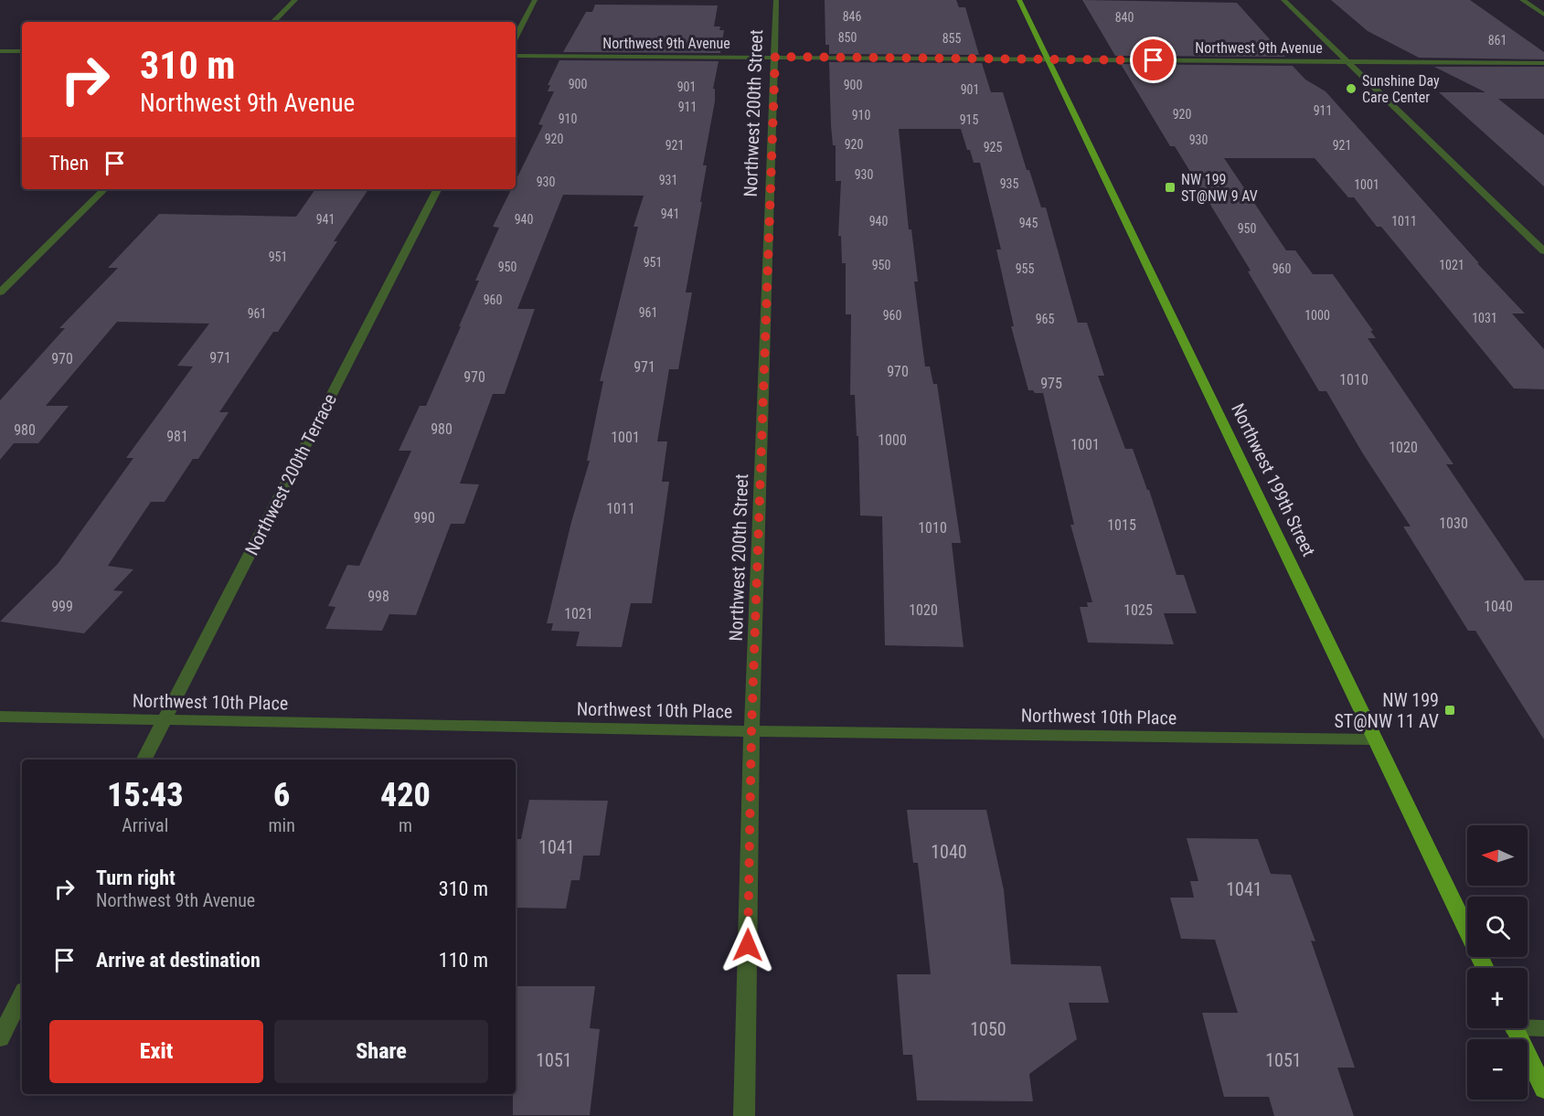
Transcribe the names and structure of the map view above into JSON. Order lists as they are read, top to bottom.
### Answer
{
  "streets": {
    "main road": ["Northwest 199th Street"],
    "street": [
      "Northwest 9th Avenue",
      "Northwest 200th Street",
      "Northwest 200th Terrace",
      "Northwest 10th Place"
    ]
  },
  "crossings": [
    ["Northwest 9th Avenue", "Northwest 200th Street"],
    ["Northwest 9th Avenue", "Northwest 199th Street"],
    ["Northwest 200th Street", "Northwest 10th Place"],
    ["Northwest 200th Terrace", "Northwest 10th Place"],
    ["Northwest 199th Street", "Northwest 10th Place"]
  ],
  "places": {
    "other": ["Sunshine Day Care Center"],
    "transit": ["NW 199 ST@NW 9 AV", "NW 199 ST@NW 11 AV"]
  },
  "house_numbers": [
    "846",
    "840",
    "850",
    "855",
    "861",
    "900",
    "900",
    "901",
    "901",
    "911",
    "911",
    "920",
    "910",
    "910",
    "915",
    "920",
    "930",
    "920",
    "921",
    "921",
    "925",
    "930",
    "931",
    "930",
    "935",
    "1001",
    "941",
    "941",
    "940",
    "940",
    "1011",
    "945",
    "950",
    "951",
    "951",
    "950",
    "1021",
    "950",
    "955",
    "960",
    "960",
    "961",
    "961",
    "960",
    "1000",
    "1031",
    "965",
    "971",
    "970",
    "971",
    "970",
    "970",
    "1010",
    "975",
    "980",
    "980",
    "981",
    "1001",
    "1000",
    "1001",
    "1020",
    "1011",
    "990",
    "1030",
    "1015",
    "1010",
    "998",
    "999",
    "1040",
    "1020",
    "1025",
    "1021",
    "1041",
    "1040",
    "1041",
    "1050",
    "1051",
    "1051"
  ],
  "north": "left",
  "page": {
    "turn": ["310 m", "Northwest 9th Avenue"],
    "then": "Then",
    "eta": [
      "15:43",
      "Arrival",
      "6",
      "min",
      "420",
      "m"
    ],
    "map_buttons": ["+", "−"],
    "list": [
      {
        "name": "Turn right",
        "note": "Northwest 9th Avenue",
        "value": "310 m"
      },
      {
        "name": "Arrive at destination",
        "value": "110 m"
      }
    ],
    "buttons": ["Exit", "Share"]
  }
}
